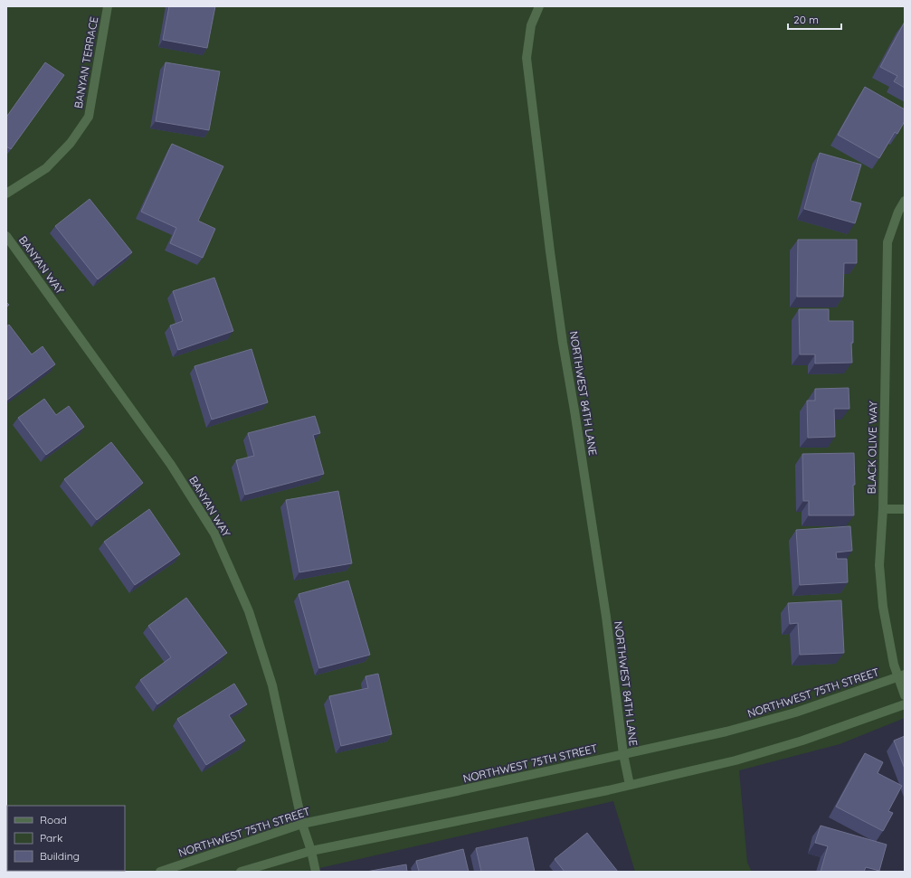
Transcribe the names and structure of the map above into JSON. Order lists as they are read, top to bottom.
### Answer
{
  "streets": {
    "street": [
      "BANYAN TERRACE",
      "BANYAN WAY",
      "NORTHWEST 84TH LANE",
      "BLACK OLIVE WAY",
      "NORTHWEST 75TH STREET"
    ]
  },
  "crossings": [
    ["BANYAN WAY", "NORTHWEST 75TH STREET"],
    ["NORTHWEST 84TH LANE", "NORTHWEST 75TH STREET"],
    ["BLACK OLIVE WAY", "NORTHWEST 75TH STREET"]
  ],
  "legend": ["Road", "Park", "Building"],
  "scale_bar": "20 m"
}
